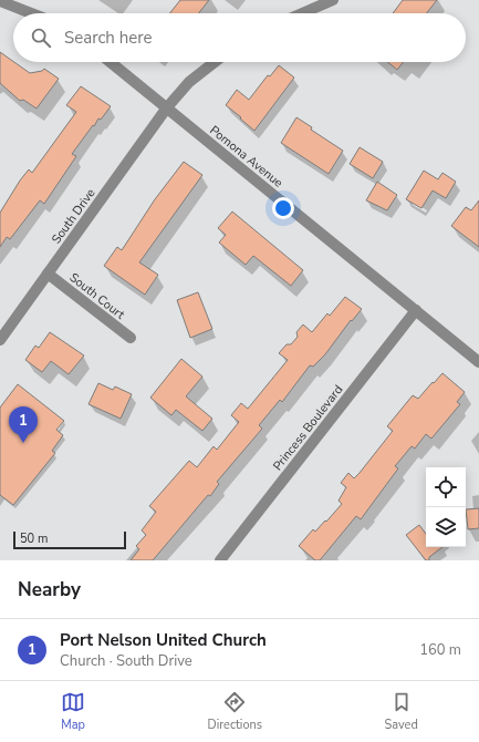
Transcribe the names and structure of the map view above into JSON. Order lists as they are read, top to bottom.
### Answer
{
  "streets": {
    "street": [
      "Pomona Avenue",
      "South Drive",
      "South Court",
      "Princess Boulevard"
    ]
  },
  "crossings": [
    ["Pomona Avenue", "South Drive"],
    ["Pomona Avenue", "Princess Boulevard"],
    ["South Drive", "South Court"]
  ],
  "scale_bar": "50 m",
  "page": {
    "search": "Search here",
    "pins": "1",
    "scale": "50 m",
    "heading": "Nearby",
    "list": [
      {
        "mark": "1",
        "name": "Port Nelson United Church",
        "note": "Church · South Drive",
        "value": "160 m"
      }
    ],
    "nav": ["Map", "Directions", "Saved"]
  }
}
